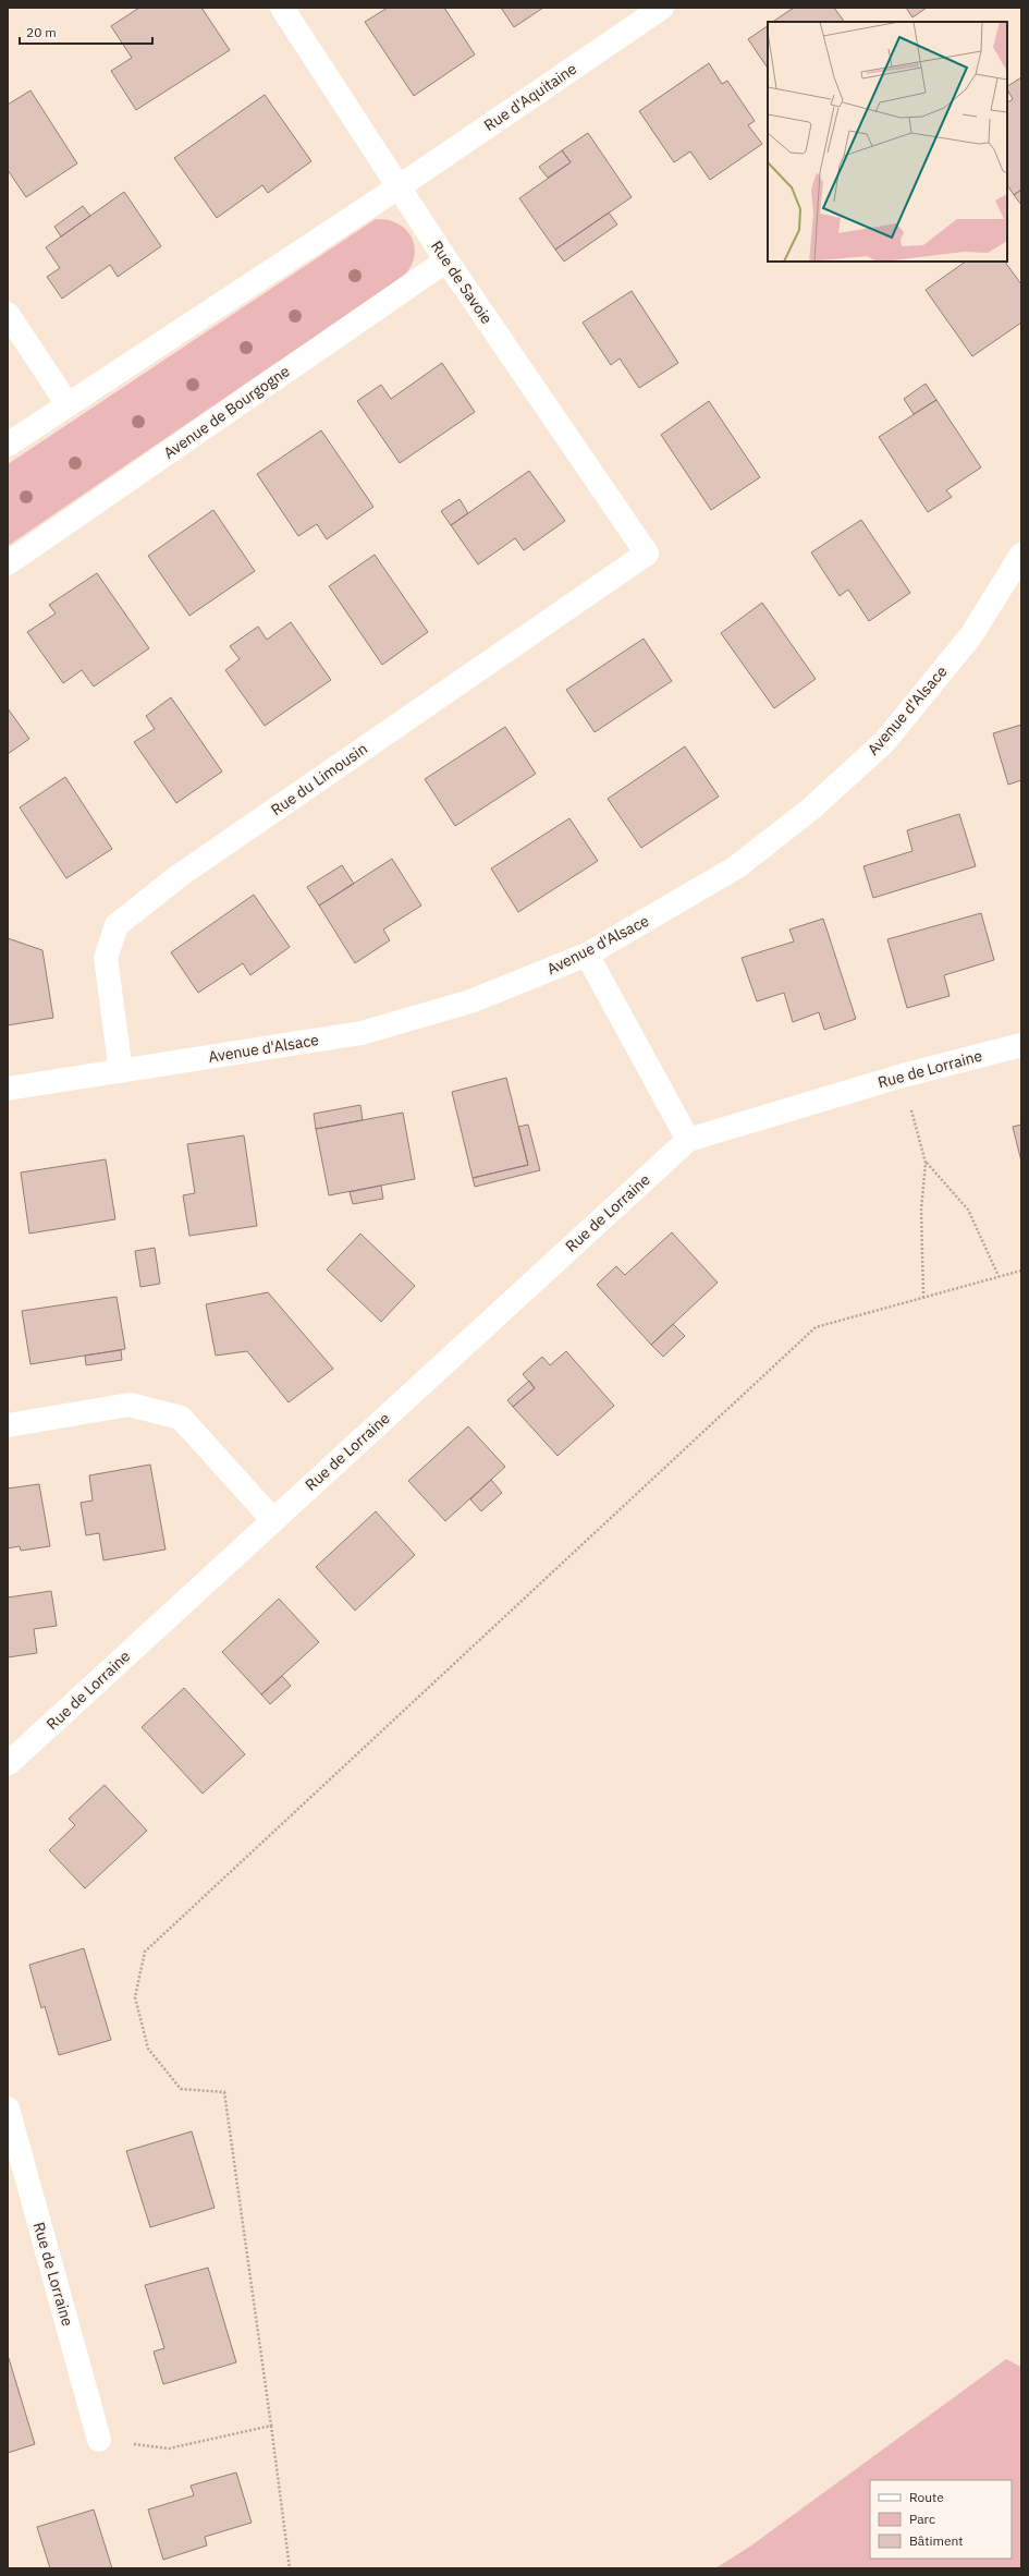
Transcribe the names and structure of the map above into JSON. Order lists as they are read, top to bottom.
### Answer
{
  "streets": {
    "street": [
      "Rue d'Aquitaine",
      "Rue de Savoie",
      "Avenue de Bourgogne",
      "Avenue d'Alsace",
      "Rue du Limousin",
      "Rue de Lorraine"
    ]
  },
  "crossings": [
    ["Rue d'Aquitaine", "Rue de Savoie"],
    ["Rue de Savoie", "Avenue de Bourgogne"],
    ["Rue de Savoie", "Rue du Limousin"],
    ["Avenue d'Alsace", "Rue du Limousin"]
  ],
  "legend": ["Route", "Parc", "Bâtiment"],
  "scale_bar": "20 m"
}
